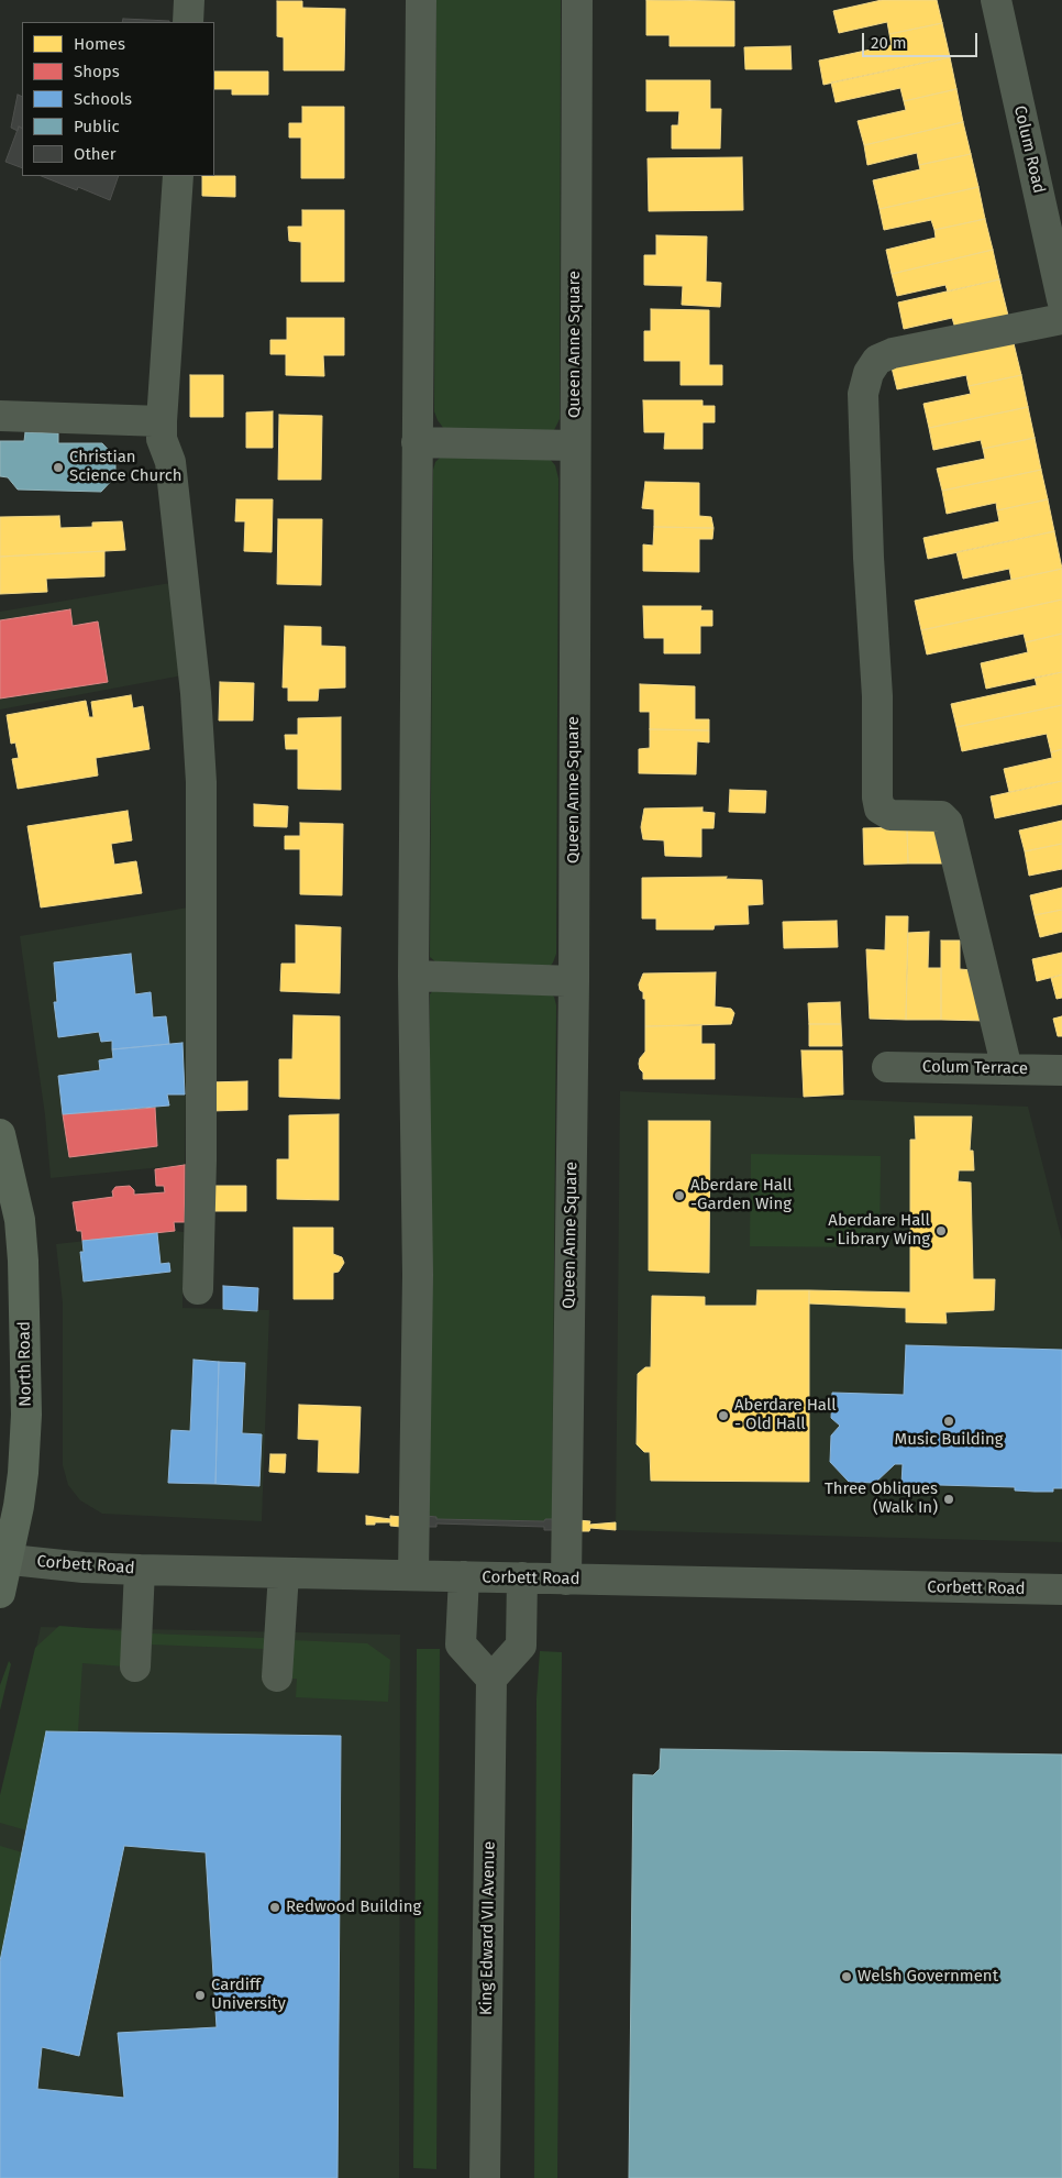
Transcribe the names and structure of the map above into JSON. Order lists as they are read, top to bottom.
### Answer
{
  "streets": {
    "main road": ["North Road"],
    "street": [
      "Colum Road",
      "Queen Anne Square",
      "Colum Terrace",
      "Corbett Road",
      "King Edward VII Avenue"
    ]
  },
  "crossings": [
    ["Queen Anne Square", "Corbett Road"],
    ["North Road", "Corbett Road"]
  ],
  "places": [
    "Christian Science Church",
    "Aberdare Hall -Garden Wing",
    "Aberdare Hall - Library Wing",
    "Aberdare Hall - Old Hall",
    "Music Building",
    "Three Obliques (Walk In)",
    "Redwood Building",
    "Welsh Government",
    "Cardiff University"
  ],
  "legend": [
    "Homes",
    "Shops",
    "Schools",
    "Public",
    "Other"
  ],
  "scale_bar": "20 m"
}
